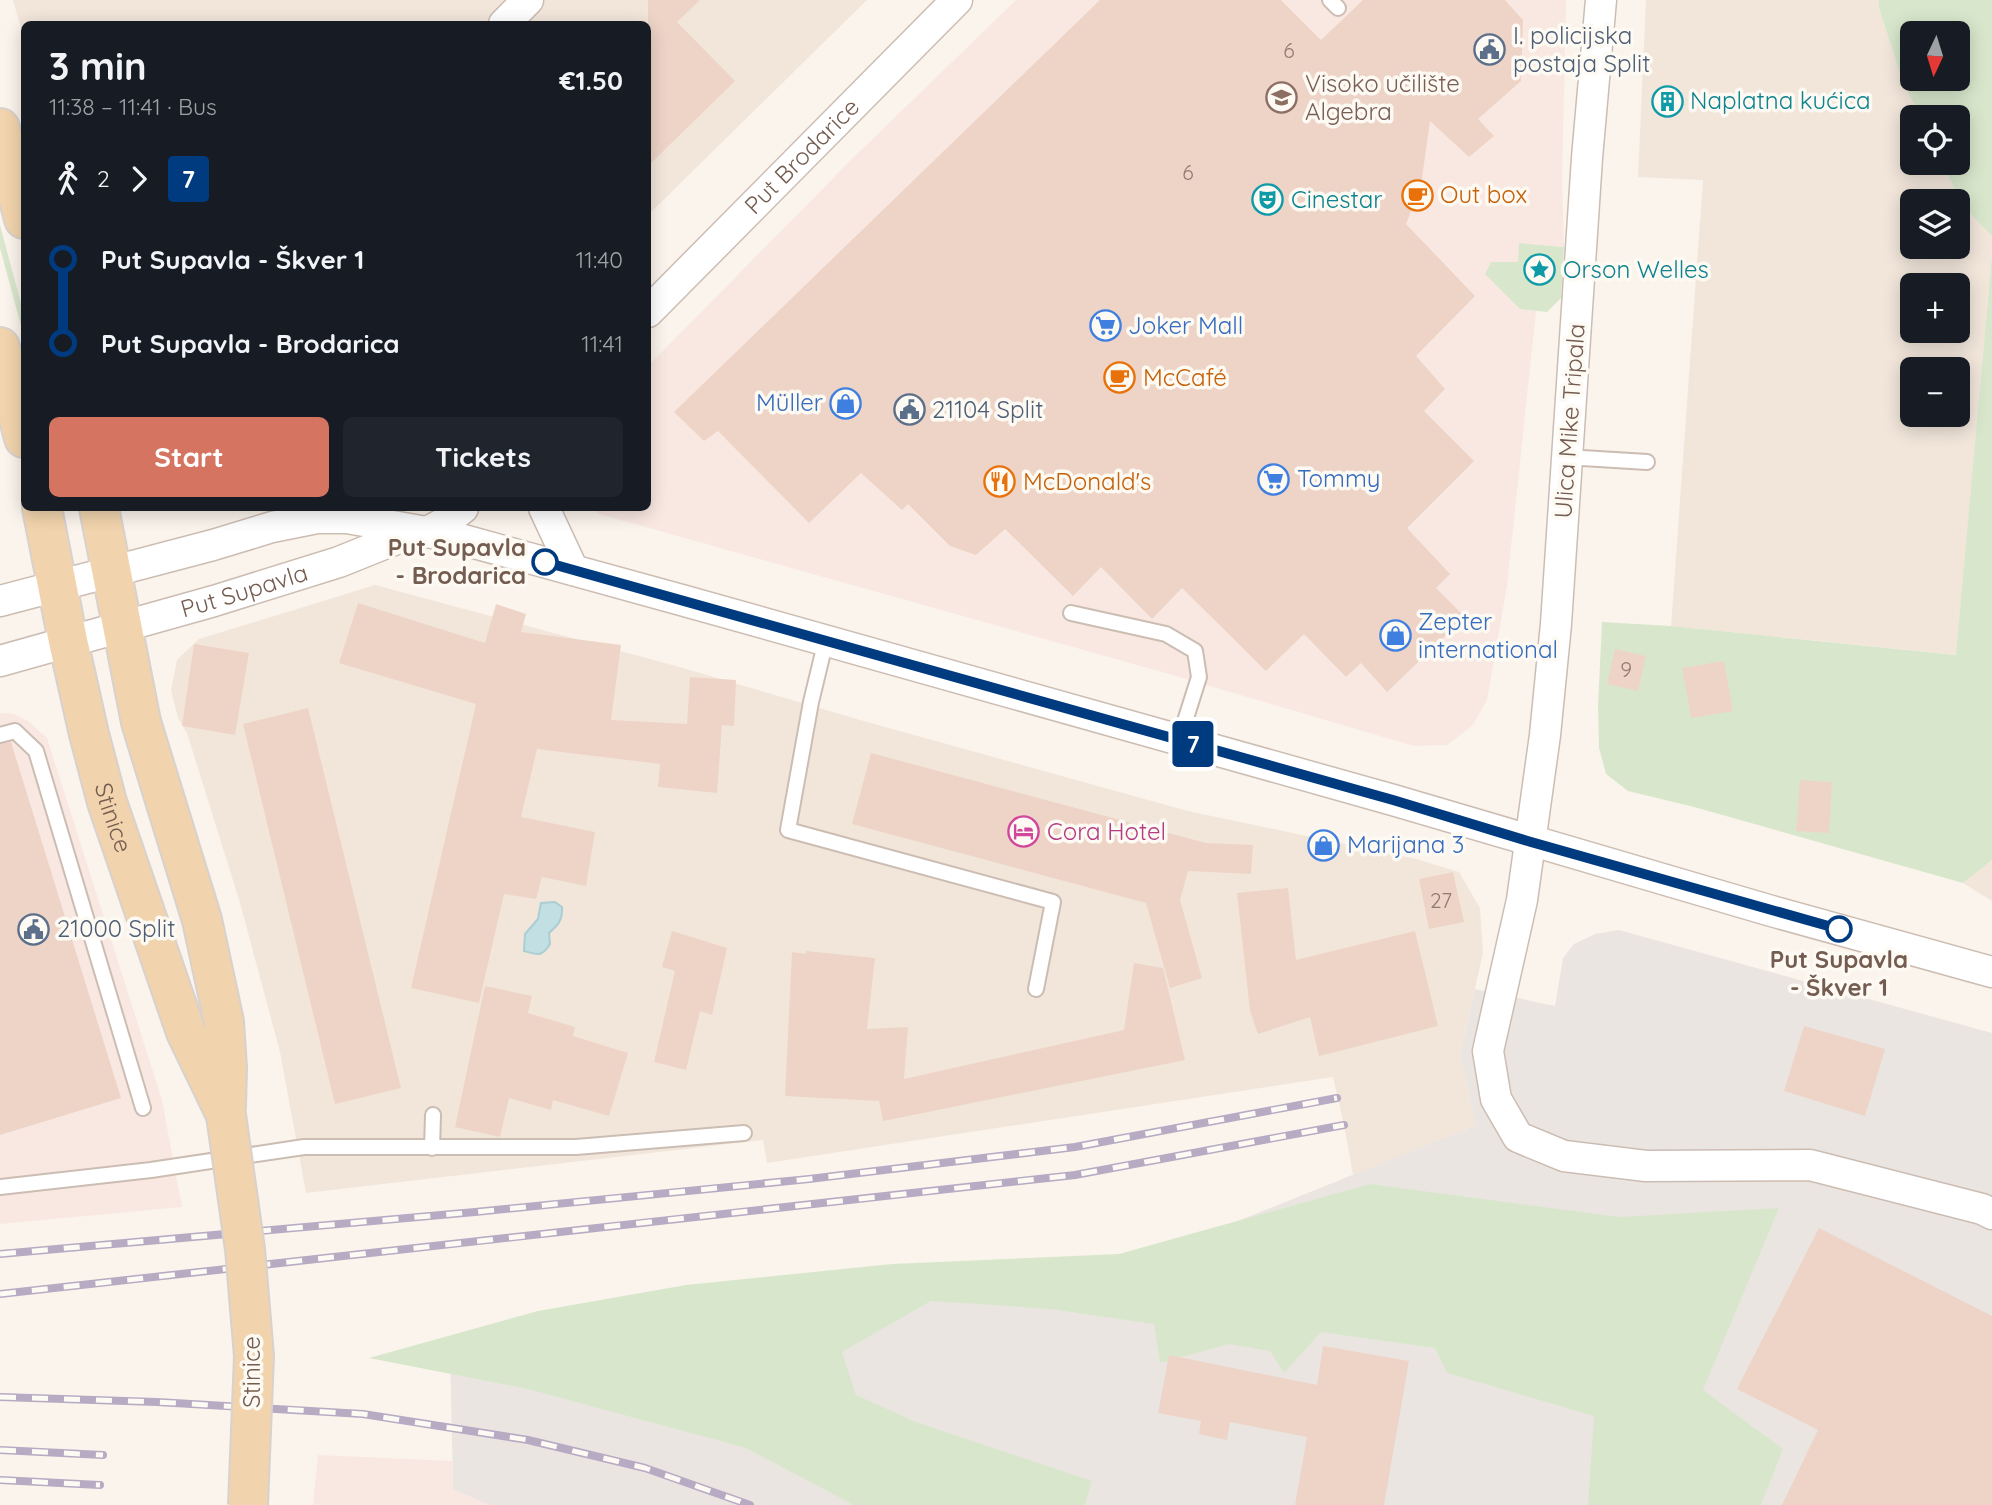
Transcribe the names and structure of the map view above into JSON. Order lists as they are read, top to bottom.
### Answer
{
  "streets": {
    "main road": ["Stinice"],
    "street": ["Put Brodarice", "Ulica Mike Tripala", "Put Supavla"]
  },
  "crossings": [
    ["Ulica Mike Tripala", "Put Supavla"],
    ["Put Supavla", "Stinice"]
  ],
  "places": {
    "public building": ["I. policijska postaja Split", "21104 Split", "21000 Split"],
    "school or university": ["Visoko učilište Algebra"],
    "building": ["Naplatna kućica"],
    "cafe": ["Out box", "McCafé"],
    "theatre": ["Cinestar"],
    "place": ["Orson Welles"],
    "supermarket": ["Joker Mall", "Tommy"],
    "shop": ["Müller", "Zepter international", "Marijana 3"],
    "restaurant": ["McDonald's"],
    "other": ["Put Supavla - Brodarica", "Put Supavla - Škver 1"],
    "hotel": ["Cora Hotel"]
  },
  "lines": ["bus line 7"],
  "house_numbers": [
    "6",
    "6",
    "9",
    "27"
  ],
  "north": "bottom",
  "page": {
    "on_map": "7",
    "map_buttons": ["+", "−"],
    "heading": ["3 min", "11:38 – 11:41 · Bus", "€1.50"],
    "legs": ["2", "7"],
    "list": [
      {
        "name": "Put Supavla - Škver 1",
        "value": "11:40"
      },
      {
        "name": "Put Supavla - Brodarica",
        "value": "11:41"
      }
    ],
    "buttons": ["Start", "Tickets"]
  }
}
